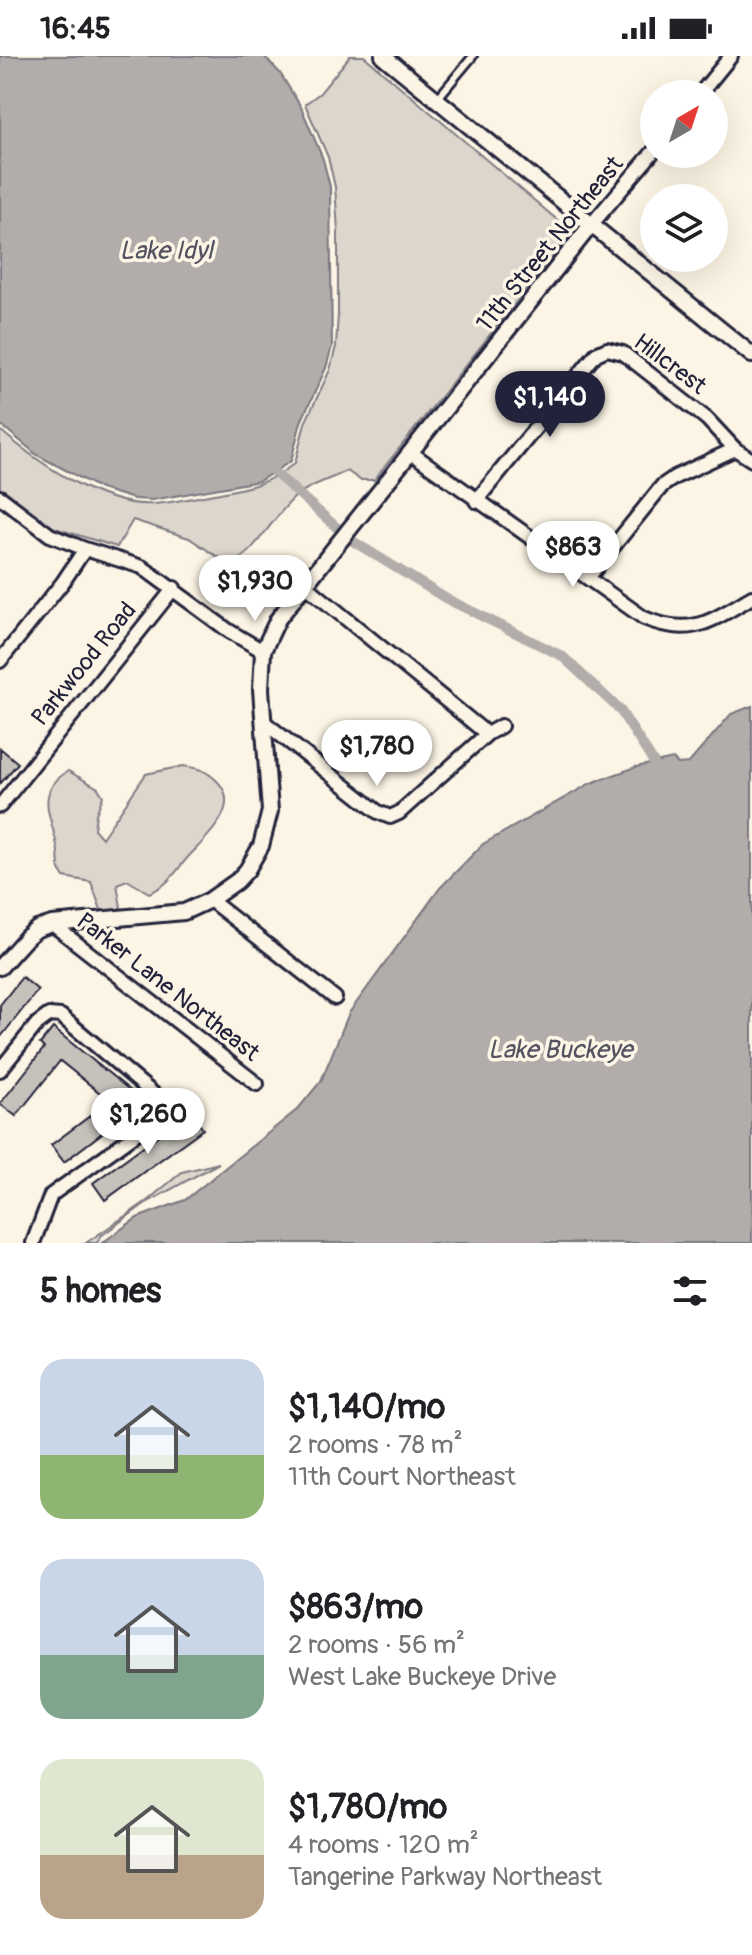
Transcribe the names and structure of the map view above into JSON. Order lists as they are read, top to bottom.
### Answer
{
  "streets": {
    "street": [
      "11th Street Northeast",
      "Hillcrest",
      "Parkwood Road",
      "Parker Lane Northeast"
    ]
  },
  "crossings": [
    ["11th Street Northeast", "Parker Lane Northeast"]
  ],
  "water": ["Lake Idyl", "Lake Buckeye"],
  "north": "top right",
  "page": {
    "status": "16:45",
    "price": [
      "$1,140",
      "$863",
      "$1,930",
      "$1,780",
      "$1,260"
    ],
    "heading": "5 homes",
    "list": [
      {
        "name": "$1,140/mo",
        "note": "2 rooms · 78 m² · 11th Court Northeast"
      },
      {
        "name": "$863/mo",
        "note": "2 rooms · 56 m² · West Lake Buckeye Drive"
      },
      {
        "name": "$1,780/mo",
        "note": "4 rooms · 120 m² · Tangerine Parkway Northeast"
      }
    ]
  }
}
